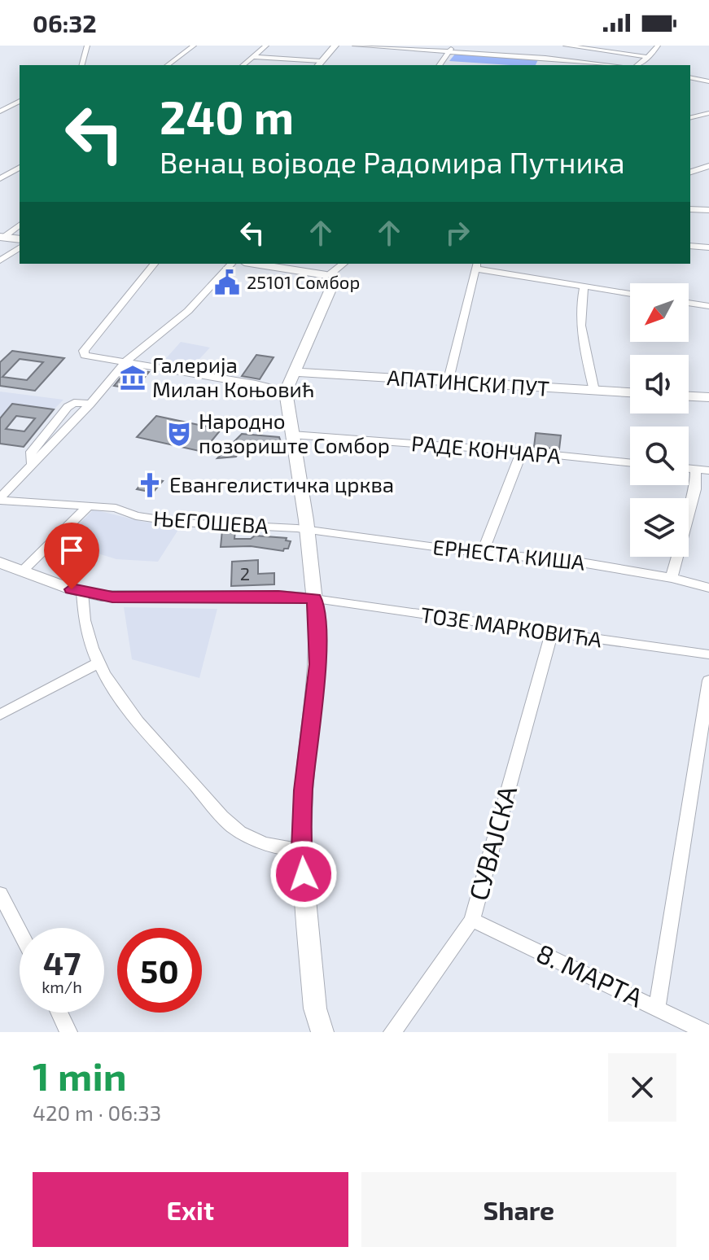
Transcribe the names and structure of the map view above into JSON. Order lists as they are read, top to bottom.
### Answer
{
  "streets": {
    "main road": ["АПАТИНСКИ ПУТ"],
    "street": [
      "РАДЕ КОНЧАРА",
      "ЊЕГОШЕВА",
      "ЕРНЕСТА КИША",
      "ТОЗЕ МАРКОВИЋА",
      "СУВАЈСКА",
      "8. МАРТА"
    ]
  },
  "crossings": [
    ["ЊЕГОШЕВА", "ЕРНЕСТА КИША"],
    ["ТОЗЕ МАРКОВИЋА", "СУВАЈСКА"],
    ["СУВАЈСКА", "8. МАРТА"]
  ],
  "places": {
    "public building": ["25101 Сомбор"],
    "museum": ["Галерија Милан Коњовић"],
    "theatre": ["Народно позориште Сомбор"],
    "church": ["Евангелистичка црква"]
  },
  "house_numbers": ["2"],
  "north": "bottom left",
  "page": {
    "status": "06:32",
    "turn": ["240 m", "Венац војводе Радомира Путника"],
    "speed": "47 km/h",
    "limit": "50",
    "heading": ["1 min", "420 m · 06:33"],
    "buttons": ["Exit", "Share"]
  }
}
